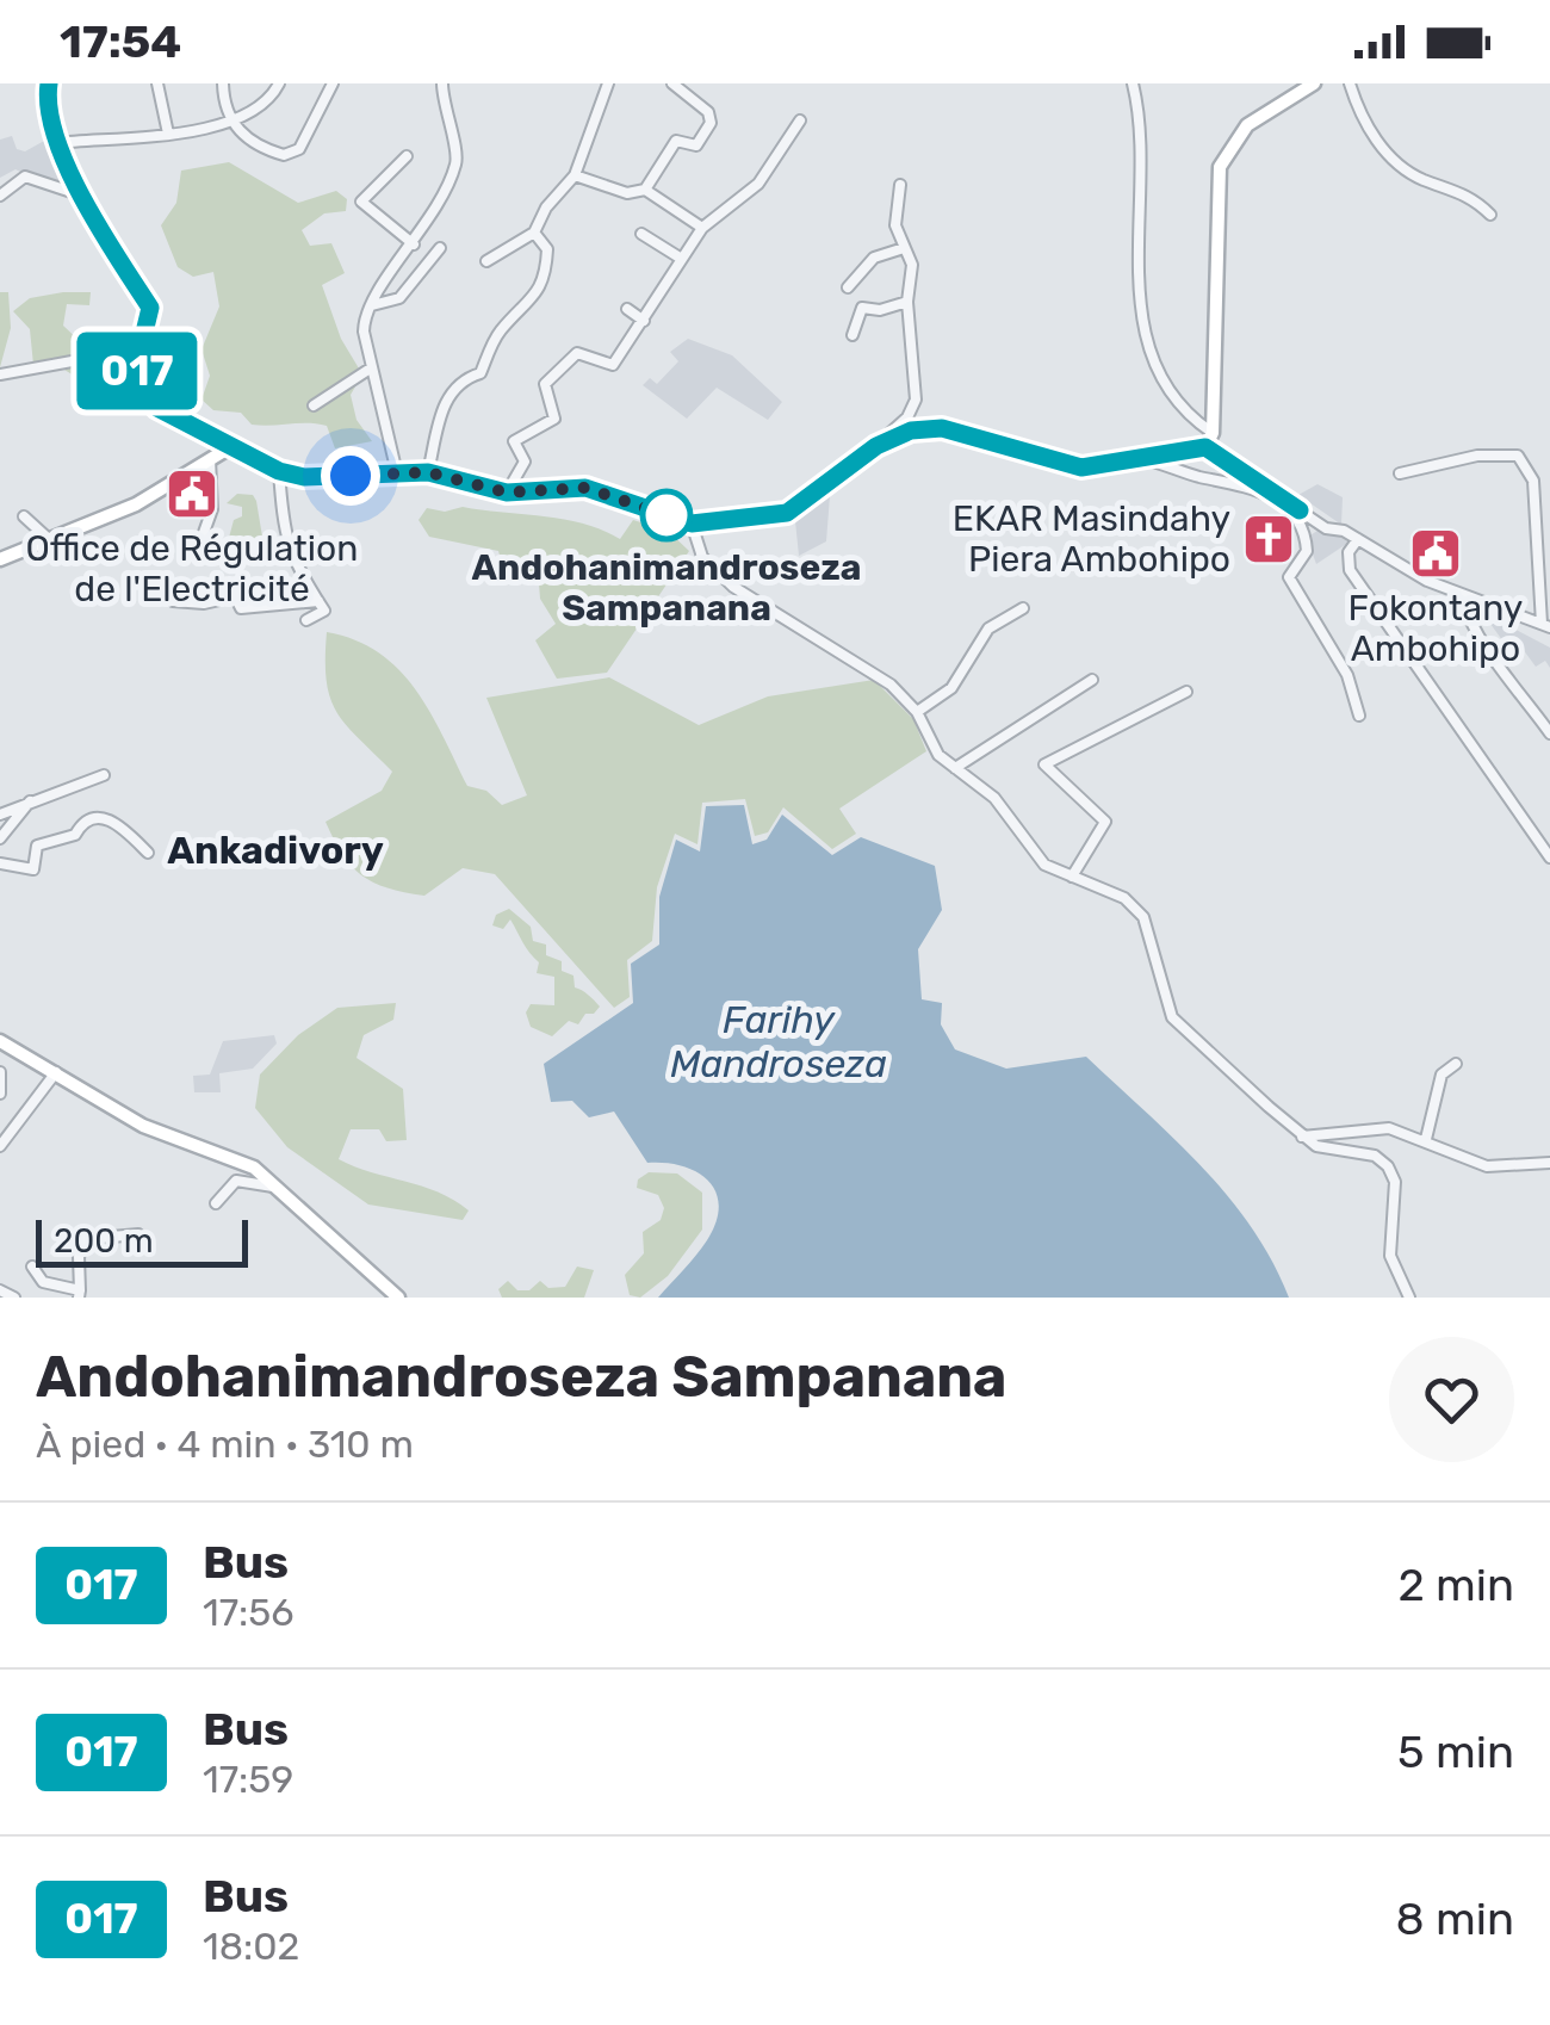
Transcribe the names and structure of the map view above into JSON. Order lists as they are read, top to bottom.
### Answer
{
  "districts": ["Ankadivory"],
  "water": ["Farihy Mandroseza"],
  "places": {
    "public building": ["Office de Régulation de l'Electricité", "Fokontany Ambohipo"],
    "other": ["Andohanimandroseza Sampanana"],
    "church": ["EKAR Masindahy Piera Ambohipo"]
  },
  "lines": ["bus line 017"],
  "scale_bar": "200 m",
  "page": {
    "status": "17:54",
    "on_map": "017",
    "scale": "200 m",
    "heading": ["Andohanimandroseza Sampanana", "À pied · 4 min · 310 m"],
    "list": [
      {
        "mark": "017",
        "name": "Bus",
        "note": "17:56",
        "value": "2 min"
      },
      {
        "mark": "017",
        "name": "Bus",
        "note": "17:59",
        "value": "5 min"
      },
      {
        "mark": "017",
        "name": "Bus",
        "note": "18:02",
        "value": "8 min"
      }
    ]
  }
}
